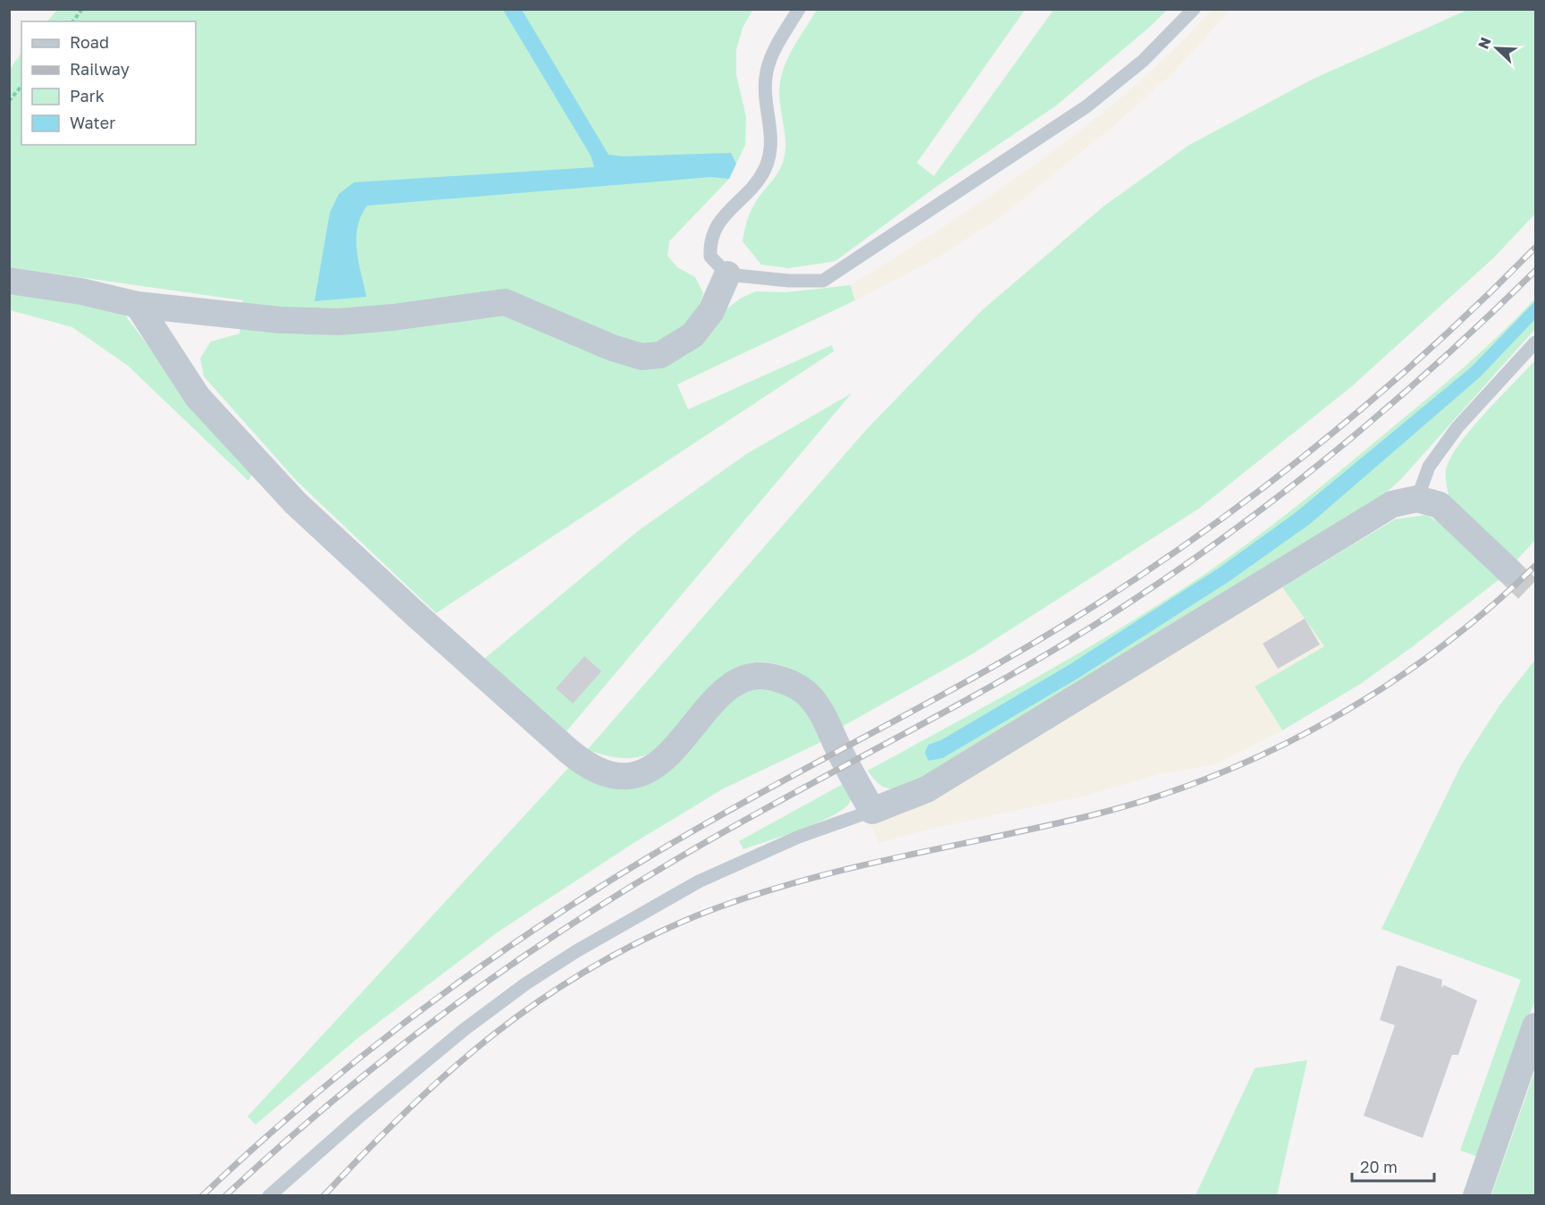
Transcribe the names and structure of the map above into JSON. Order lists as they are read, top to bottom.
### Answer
{
  "legend": [
    "Road",
    "Railway",
    "Park",
    "Water"
  ],
  "scale_bar": "20 m",
  "north": "top left"
}
